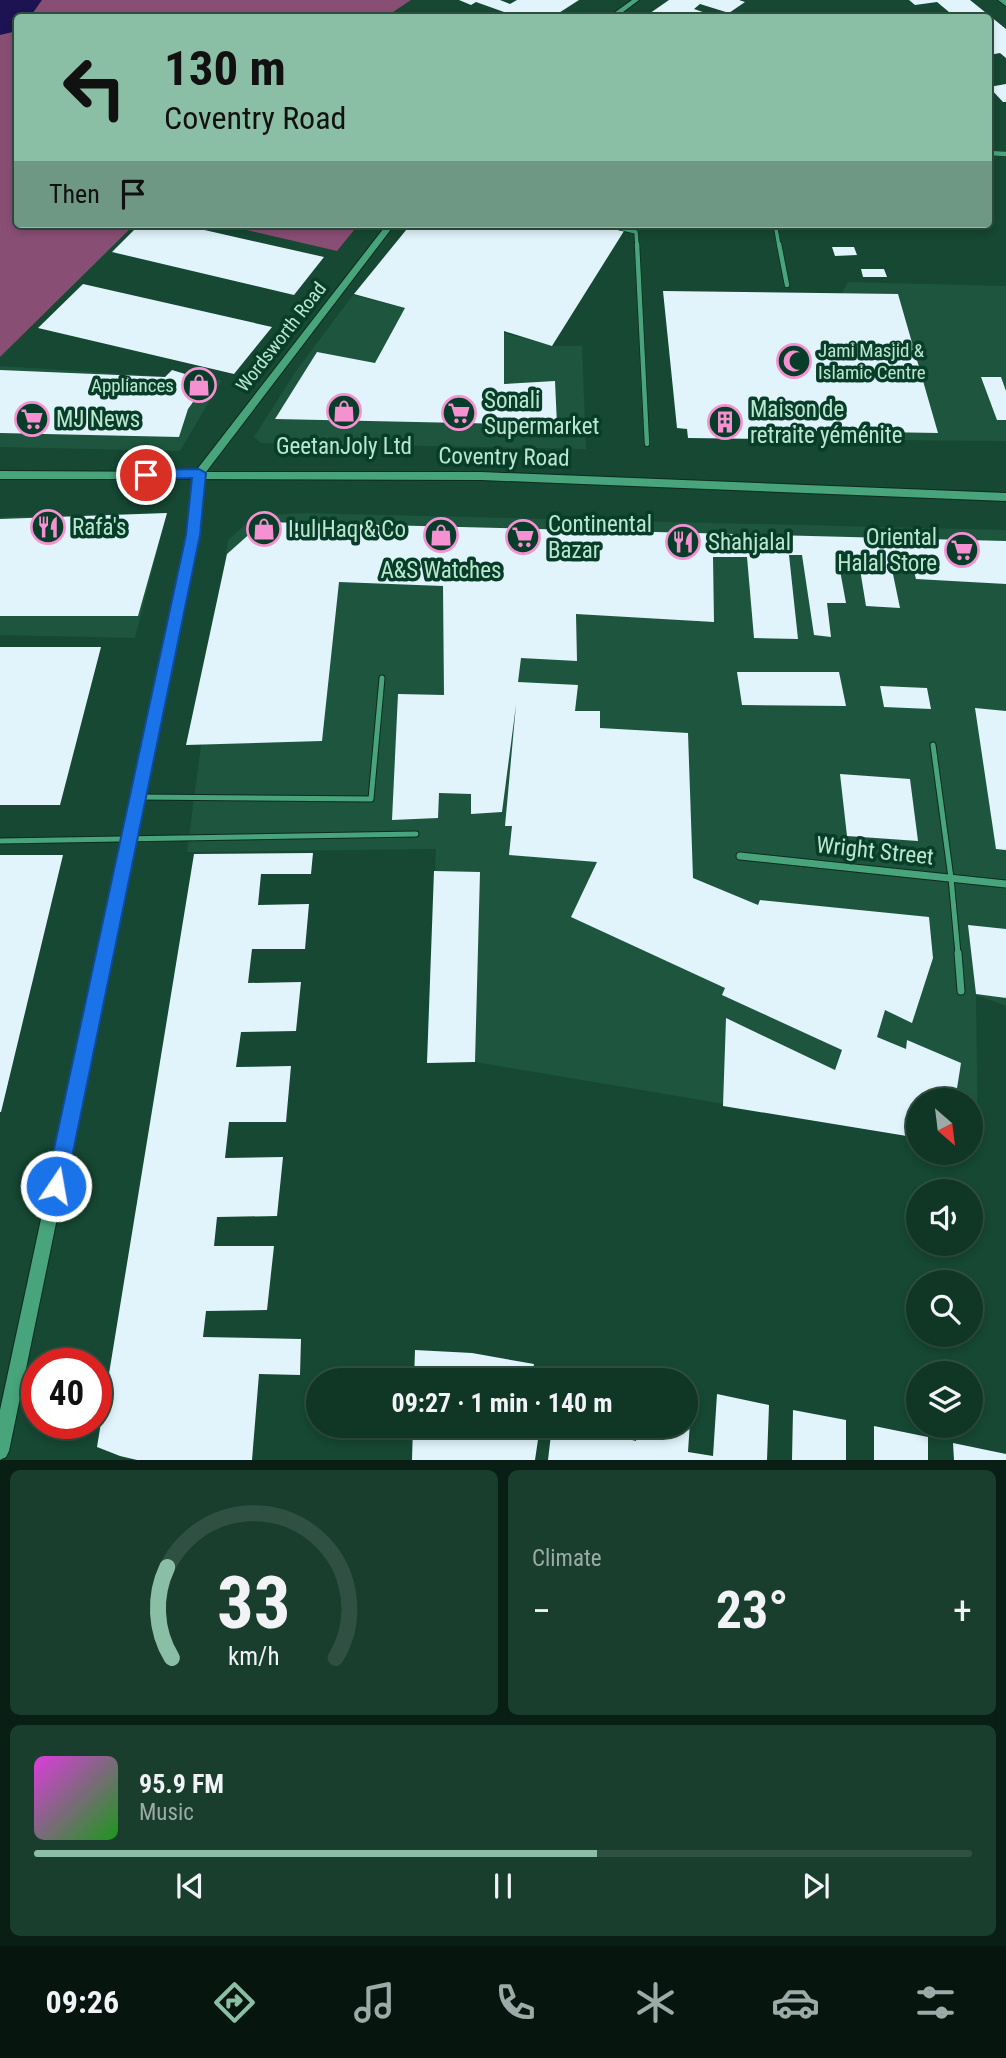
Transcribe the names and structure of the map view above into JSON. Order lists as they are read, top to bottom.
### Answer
{
  "streets": {
    "street": ["Wordsworth Road", "Coventry Road", "Wright Street"]
  },
  "crossings": [
    ["Wordsworth Road", "Coventry Road"]
  ],
  "places": {
    "mosque": ["Jami Masjid & Islamic Centre"],
    "shop": [
      "Appliances",
      "GeetanJoly Ltd",
      "I.ul Haq & Co",
      "A&S Watches"
    ],
    "supermarket": [
      "Sonali Supermarket",
      "MJ News",
      "Continental Bazar",
      "Oriental Halal Store"
    ],
    "building": ["Maison de retraite yéménite"],
    "restaurant": ["Rafa's", "Shahjalal"]
  },
  "north": "bottom right",
  "page": {
    "turn": ["130 m", "Coventry Road"],
    "then": "Then",
    "limit": "40",
    "trip": "09:27 · 1 min · 140 m",
    "tile": "Climate",
    "heat": ["−", "23°", "+"],
    "song": ["95.9 FM", "Music"],
    "tabs": "09:26",
    "gauge": ["33", "km/h"]
  }
}
